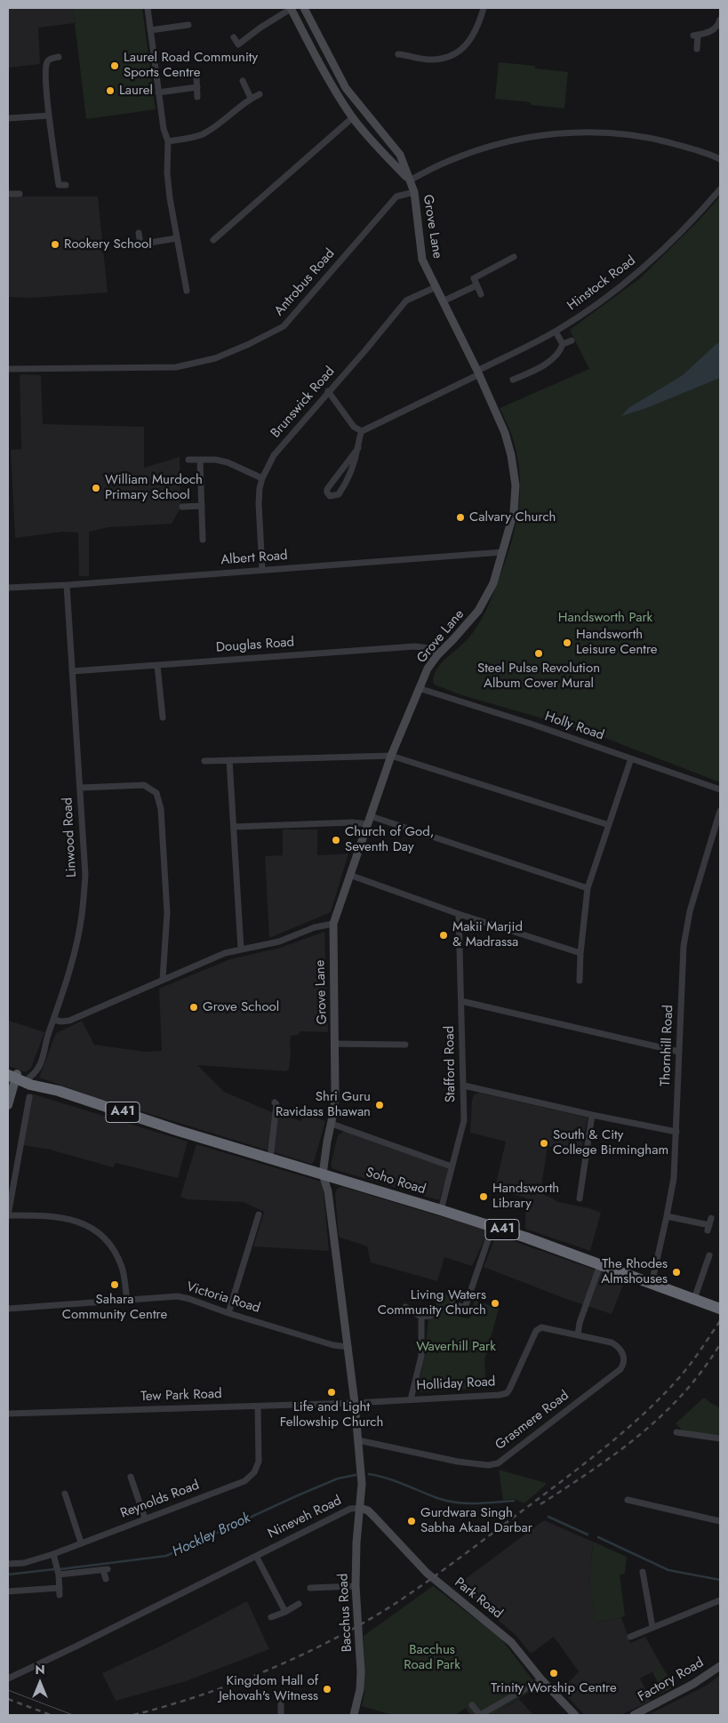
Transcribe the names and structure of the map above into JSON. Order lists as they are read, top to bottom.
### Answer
{
  "streets": {
    "highway": ["A41", "Soho Road"],
    "street": [
      "Grove Lane",
      "Antrobus Road",
      "Hinstock Road",
      "Brunswick Road",
      "Albert Road",
      "Douglas Road",
      "Holly Road",
      "Linwood Road",
      "Thornhill Road",
      "Stafford Road",
      "Victoria Road",
      "Holliday Road",
      "Tew Park Road",
      "Grasmere Road",
      "Reynolds Road",
      "Nineveh Road",
      "Park Road",
      "Bacchus Road",
      "Factory Road"
    ]
  },
  "crossings": [
    ["Grove Lane", "Antrobus Road"],
    ["Grove Lane", "Hinstock Road"],
    ["Grove Lane", "Brunswick Road"],
    ["Grove Lane", "Albert Road"],
    ["Grove Lane", "Douglas Road"],
    ["Grove Lane", "Holly Road"],
    ["Grove Lane", "Soho Road"],
    ["Grove Lane", "Nineveh Road"],
    ["Brunswick Road", "Albert Road"],
    ["Albert Road", "Linwood Road"],
    ["Douglas Road", "Linwood Road"],
    ["Linwood Road", "Soho Road"],
    ["Thornhill Road", "Soho Road"],
    ["Stafford Road", "Soho Road"],
    ["Soho Road", "Nineveh Road"],
    ["Victoria Road", "Nineveh Road"],
    ["Holliday Road", "Tew Park Road"],
    ["Holliday Road", "Grasmere Road"],
    ["Holliday Road", "Nineveh Road"],
    ["Tew Park Road", "Reynolds Road"],
    ["Tew Park Road", "Nineveh Road"],
    ["Grasmere Road", "Nineveh Road"],
    ["Nineveh Road", "Park Road"],
    ["Nineveh Road", "Bacchus Road"],
    ["Park Road", "Bacchus Road"]
  ],
  "water": ["Hockley Brook"],
  "parks": ["Handsworth Park", "Waverhill Park", "Bacchus Road Park"],
  "places": [
    "Laurel Road Community Sports Centre",
    "Laurel",
    "Rookery School",
    "William Murdoch Primary School",
    "Calvary Church",
    "Handsworth Leisure Centre",
    "Steel Pulse Revolution Album Cover Mural",
    "Church of God, Seventh Day",
    "Makii Marjid & Madrassa",
    "Grove School",
    "Shri Guru Ravidass Bhawan",
    "South & City College Birmingham",
    "Handsworth Library",
    "The Rhodes Almshouses",
    "Sahara Community Centre",
    "Living Waters Community Church",
    "Life and Light Fellowship Church",
    "Gurdwara Singh Sabha Akaal Darbar",
    "Trinity Worship Centre",
    "Kingdom Hall of Jehovah's Witness"
  ],
  "north": "top"
}
